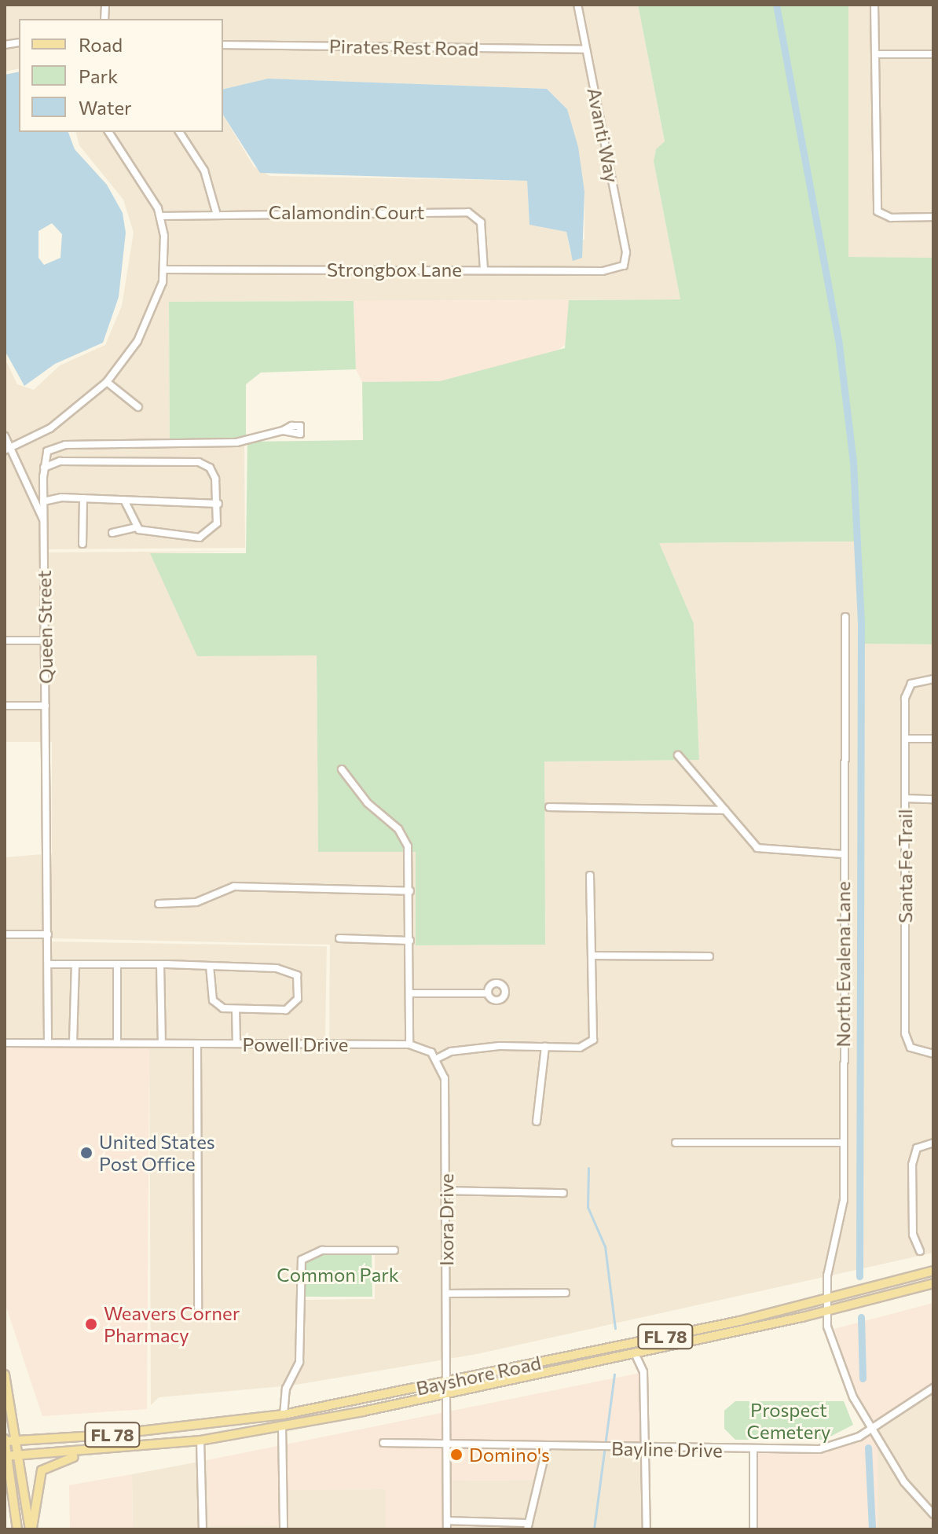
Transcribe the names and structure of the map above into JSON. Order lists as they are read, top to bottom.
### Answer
{
  "streets": {
    "main road": ["FL 78", "Bayshore Road"],
    "street": [
      "Pirates Rest Road",
      "Avanti Way",
      "Calamondin Court",
      "Strongbox Lane",
      "Queen Street",
      "Santa Fe Trail",
      "North Evalena Lane",
      "Powell Drive",
      "Ixora Drive",
      "Bayline Drive"
    ]
  },
  "crossings": [
    ["Pirates Rest Road", "Avanti Way"],
    ["Avanti Way", "Strongbox Lane"],
    ["Calamondin Court", "Strongbox Lane"],
    ["Queen Street", "Powell Drive"],
    ["North Evalena Lane", "Bayshore Road"],
    ["North Evalena Lane", "Bayline Drive"],
    ["Powell Drive", "Ixora Drive"],
    ["Ixora Drive", "Bayshore Road"],
    ["FL 78", "Bayshore Road"]
  ],
  "parks": ["Common Park", "Prospect Cemetery"],
  "places": ["United States Post Office", "Weavers Corner Pharmacy", "Domino's"],
  "legend": ["Road", "Park", "Water"]
}
